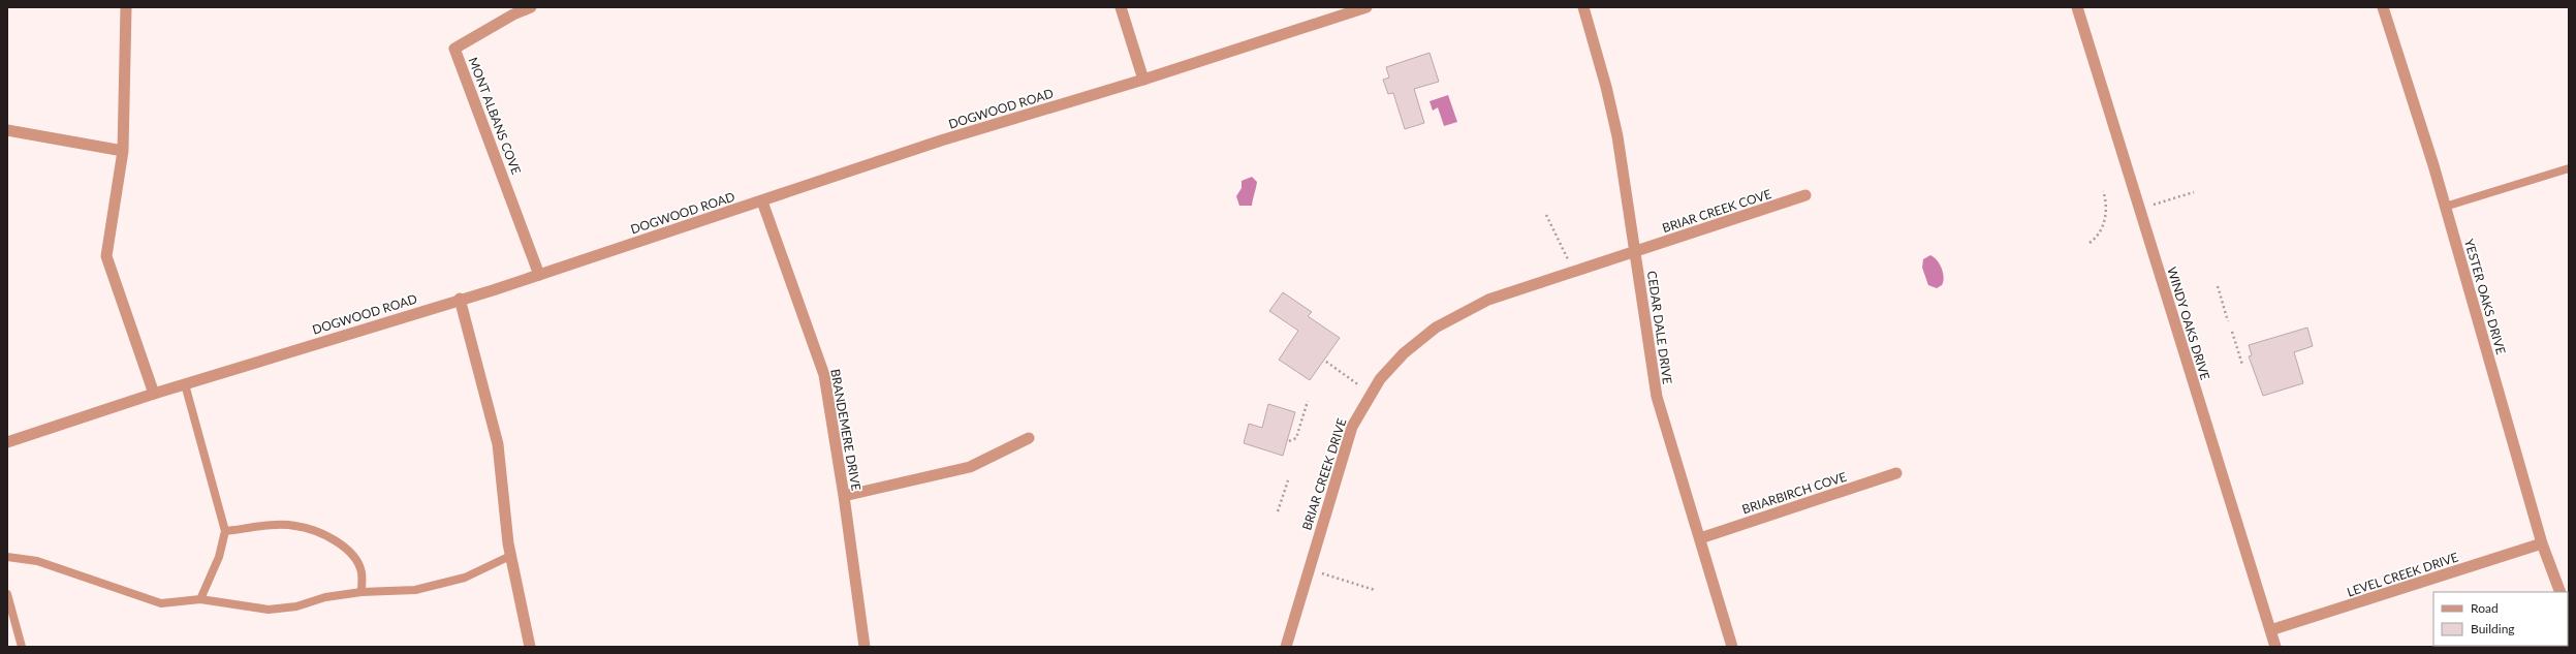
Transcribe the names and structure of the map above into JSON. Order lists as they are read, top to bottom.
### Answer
{
  "streets": {
    "street": [
      "DOGWOOD ROAD",
      "MONT ALBANS COVE",
      "BRIAR CREEK COVE",
      "YESTER OAKS DRIVE",
      "WINDY OAKS DRIVE",
      "CEDAR DALE DRIVE",
      "BRANDEMERE DRIVE",
      "BRIAR CREEK DRIVE",
      "BRIARBIRCH COVE",
      "LEVEL CREEK DRIVE"
    ]
  },
  "crossings": [
    ["DOGWOOD ROAD", "MONT ALBANS COVE"],
    ["DOGWOOD ROAD", "BRANDEMERE DRIVE"],
    ["BRIAR CREEK COVE", "CEDAR DALE DRIVE"],
    ["BRIAR CREEK COVE", "BRIAR CREEK DRIVE"],
    ["YESTER OAKS DRIVE", "LEVEL CREEK DRIVE"],
    ["WINDY OAKS DRIVE", "LEVEL CREEK DRIVE"],
    ["CEDAR DALE DRIVE", "BRIAR CREEK DRIVE"],
    ["CEDAR DALE DRIVE", "BRIARBIRCH COVE"]
  ],
  "legend": ["Road", "Building"]
}
